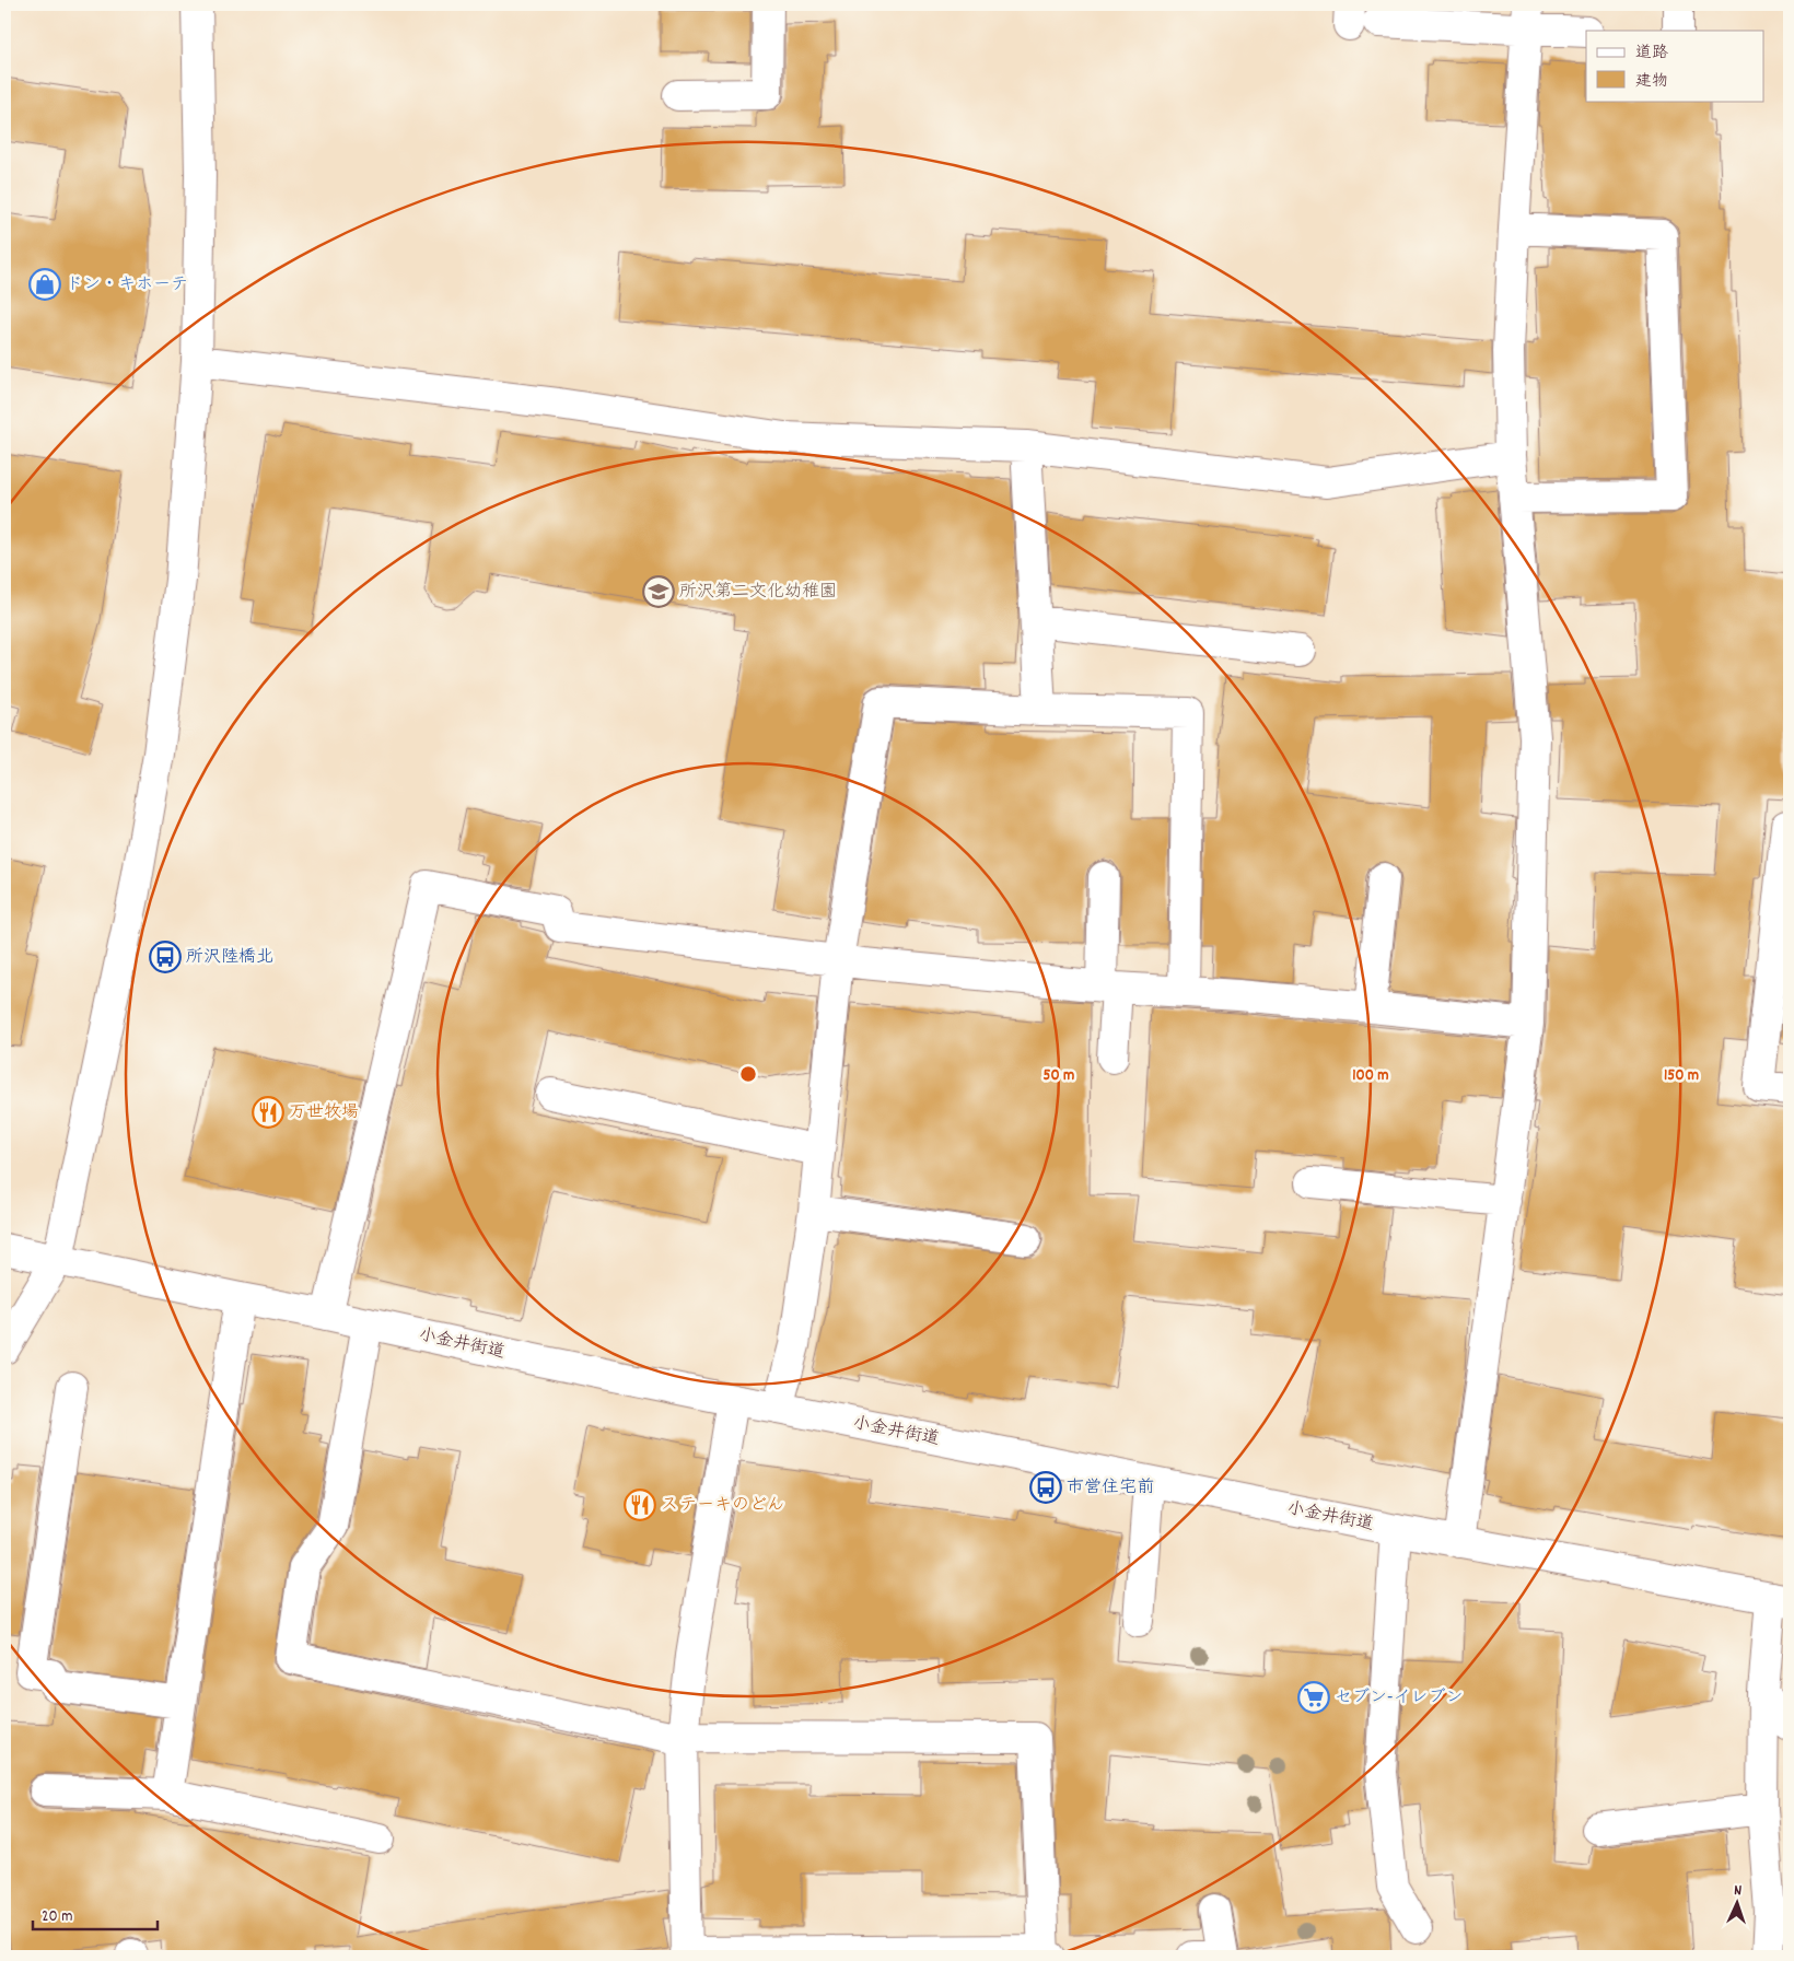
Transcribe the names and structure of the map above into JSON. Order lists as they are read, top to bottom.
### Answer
{
  "streets": {
    "street": ["小金井街道"]
  },
  "places": {
    "shop": ["ドン・キホーテ"],
    "school or university": ["所沢第二文化幼稚園"],
    "bus stop": ["所沢陸橋北", "市営住宅前"],
    "restaurant": ["万世牧場", "ステーキのどん"],
    "supermarket": ["セブン-イレブン"]
  },
  "legend": ["道路", "建物"],
  "scale_bar": "20 m",
  "north": "top",
  "rings": ["50 m", "100 m", "150 m"]
}
